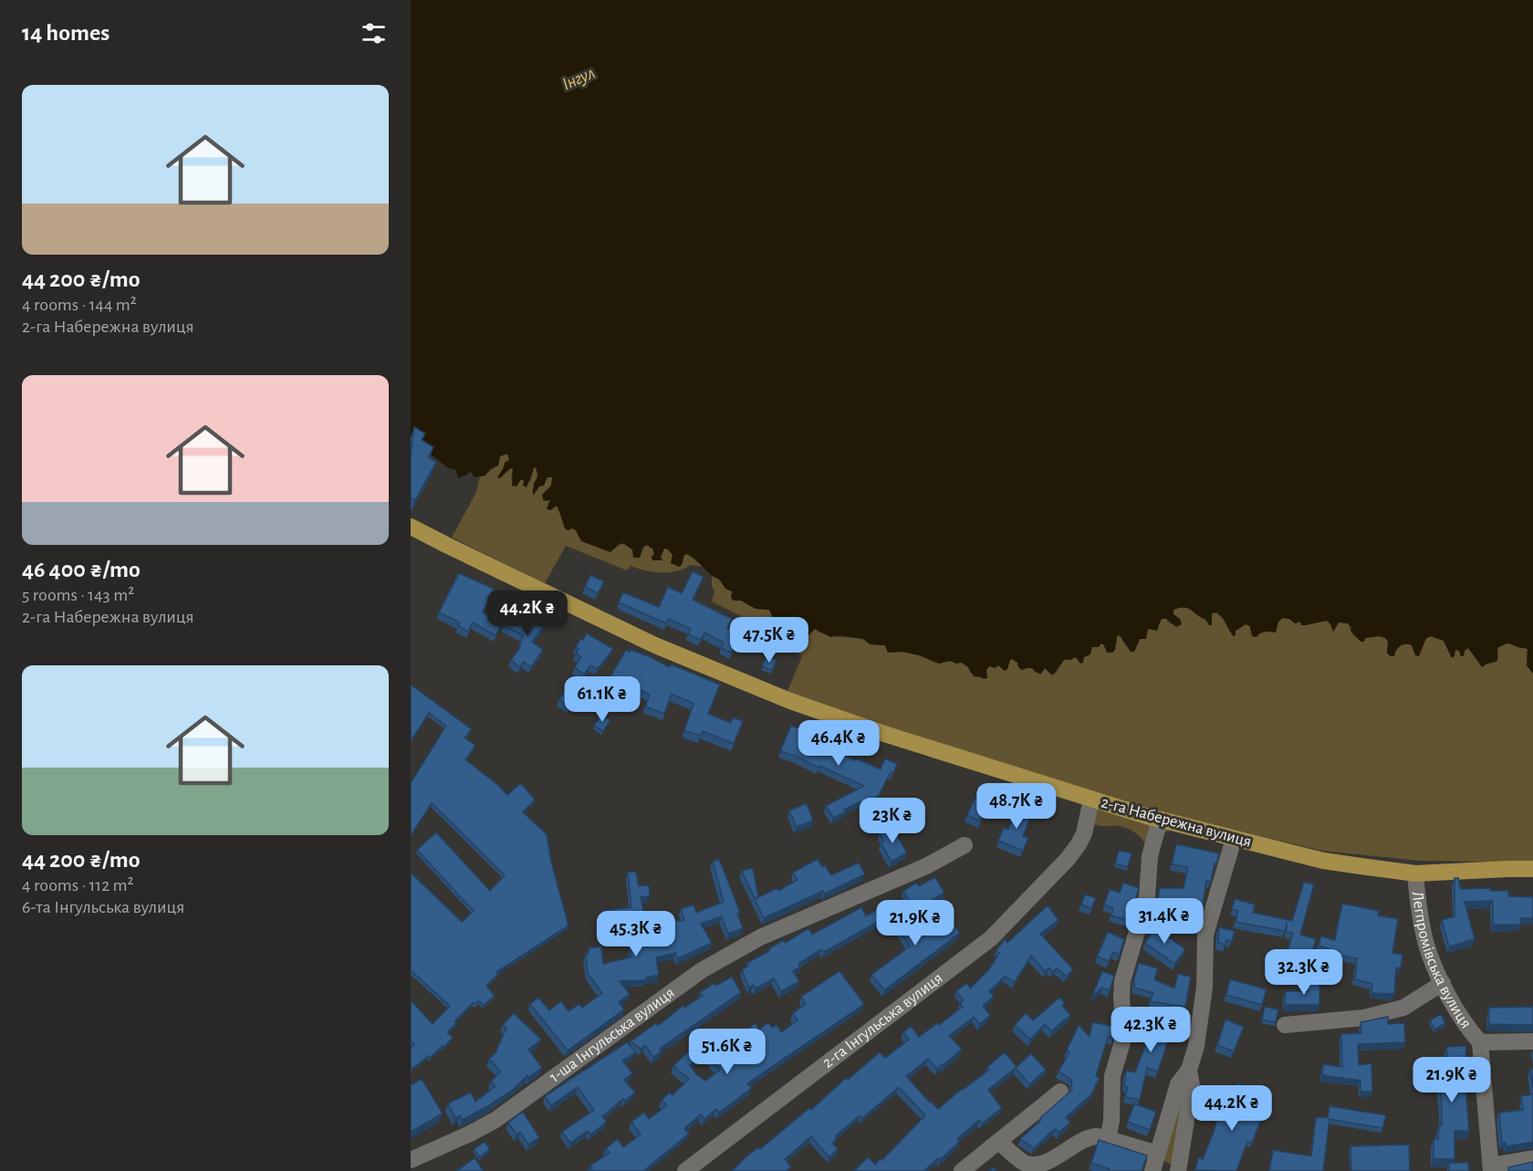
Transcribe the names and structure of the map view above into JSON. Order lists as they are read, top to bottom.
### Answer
{
  "streets": {
    "main road": ["2-га Набережна вулиця"],
    "street": ["Легпромівська вулиця", "2-га Інгульська вулиця", "1-ша Інгульська вулиця"]
  },
  "crossings": [
    ["2-га Набережна вулиця", "Легпромівська вулиця"],
    ["2-га Набережна вулиця", "2-га Інгульська вулиця"]
  ],
  "water": ["Інгул"],
  "page": {
    "heading": "14 homes",
    "list": [
      {
        "name": "44 200 ₴/mo",
        "note": "4 rooms · 144 m² · 2-га Набережна вулиця"
      },
      {
        "name": "46 400 ₴/mo",
        "note": "5 rooms · 143 m² · 2-га Набережна вулиця"
      },
      {
        "name": "44 200 ₴/mo",
        "note": "4 rooms · 112 m² · 6-та Інгульська вулиця"
      }
    ],
    "price": [
      "44.2K ₴",
      "47.5K ₴",
      "61.1K ₴",
      "46.4K ₴",
      "48.7K ₴",
      "23K ₴",
      "31.4K ₴",
      "21.9K ₴",
      "45.3K ₴",
      "32.3K ₴",
      "42.3K ₴",
      "51.6K ₴",
      "21.9K ₴",
      "44.2K ₴"
    ]
  }
}
